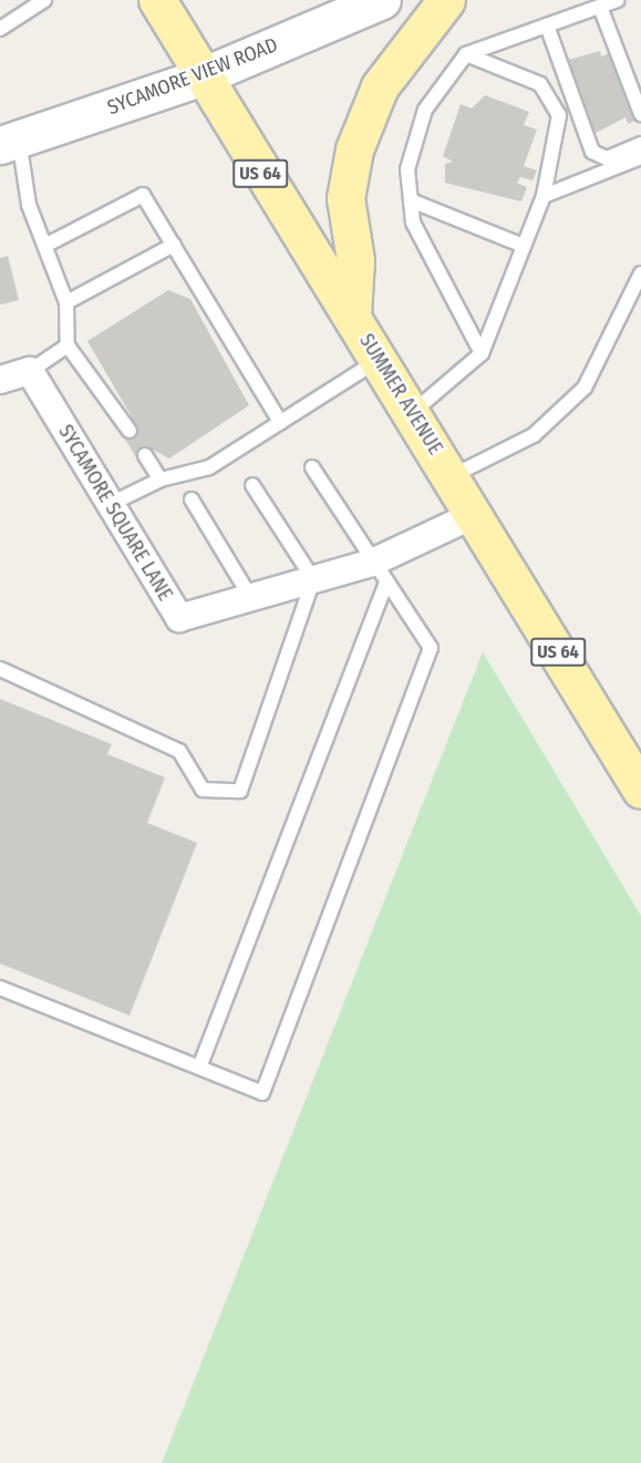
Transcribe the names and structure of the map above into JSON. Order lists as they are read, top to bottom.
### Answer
{
  "streets": {
    "main road": ["SYCAMORE VIEW ROAD", "US 64", "SUMMER AVENUE"],
    "street": ["SYCAMORE SQUARE LANE"]
  },
  "crossings": [
    ["SYCAMORE VIEW ROAD", "SUMMER AVENUE"],
    ["SUMMER AVENUE", "SYCAMORE SQUARE LANE"]
  ]
}
